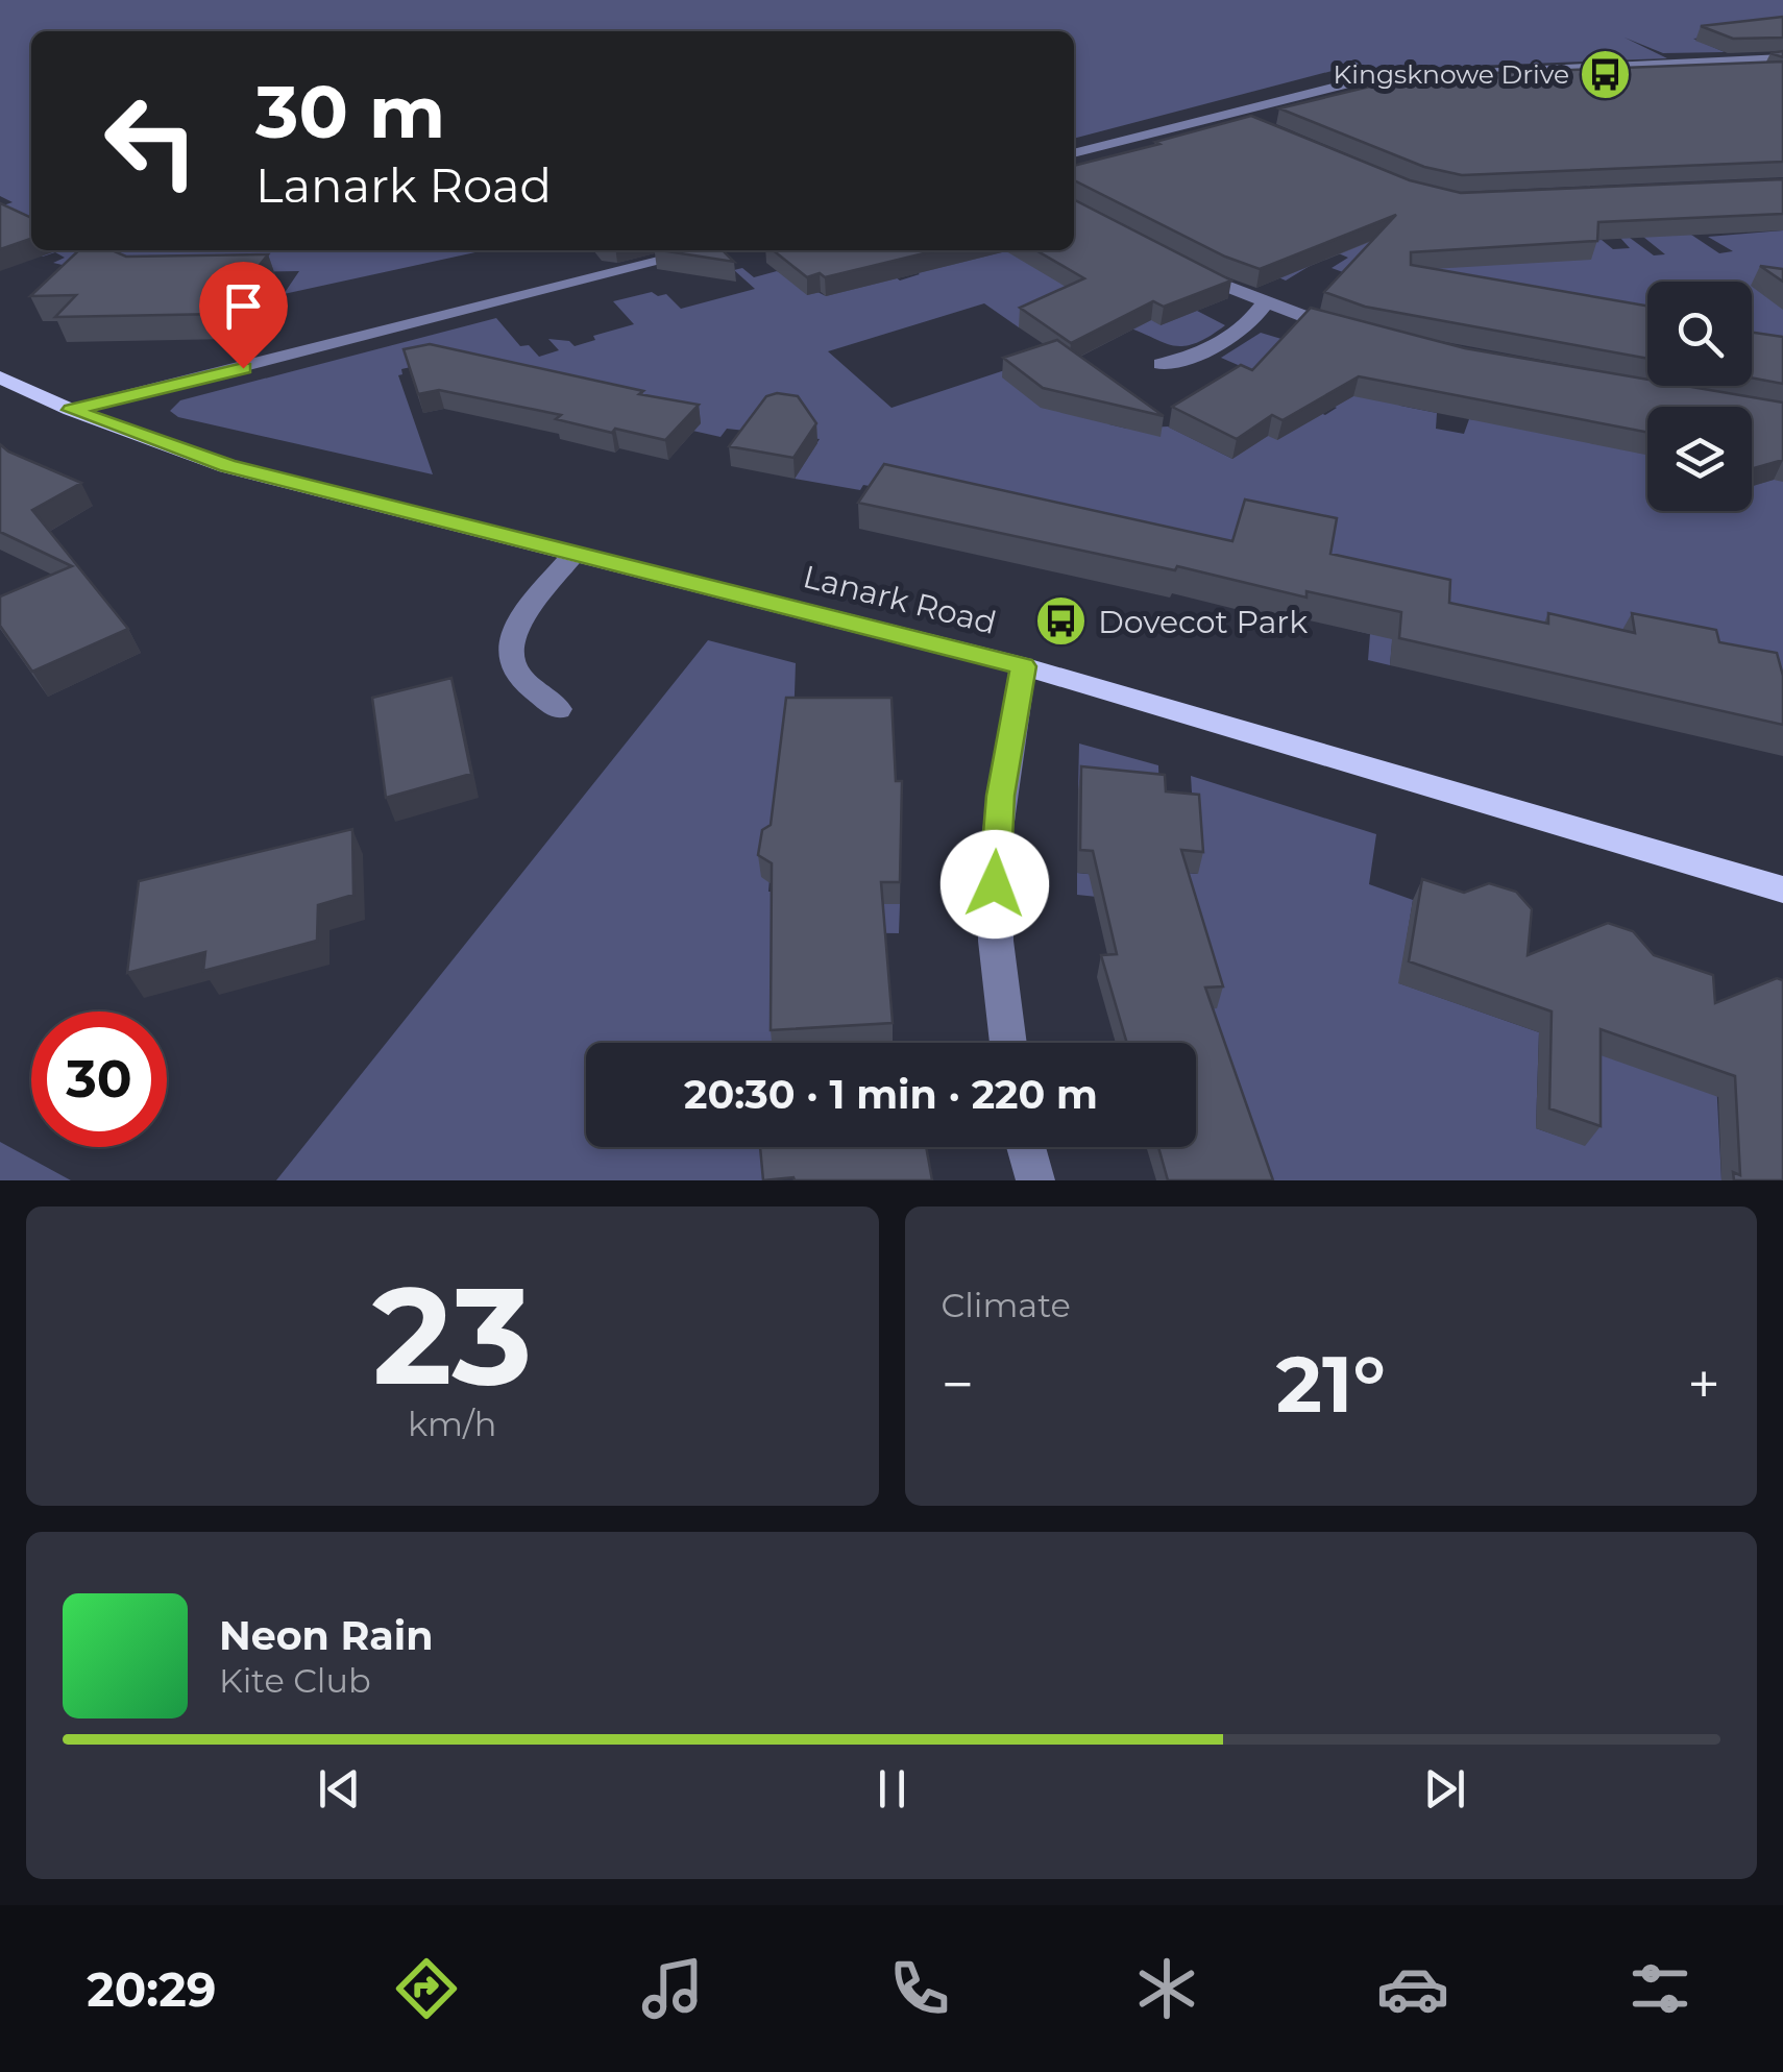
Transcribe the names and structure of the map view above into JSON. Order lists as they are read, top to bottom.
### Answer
{
  "streets": {
    "main road": ["Lanark Road"]
  },
  "places": {
    "bus stop": ["Kingsknowe Drive", "Dovecot Park"]
  },
  "page": {
    "turn": ["30 m", "Lanark Road"],
    "limit": "30",
    "trip": "20:30 · 1 min · 220 m",
    "tile": [
      ["23", "km/h"],
      "Climate"
    ],
    "heat": ["−", "21°", "+"],
    "song": ["Neon Rain", "Kite Club"],
    "tabs": "20:29"
  }
}
